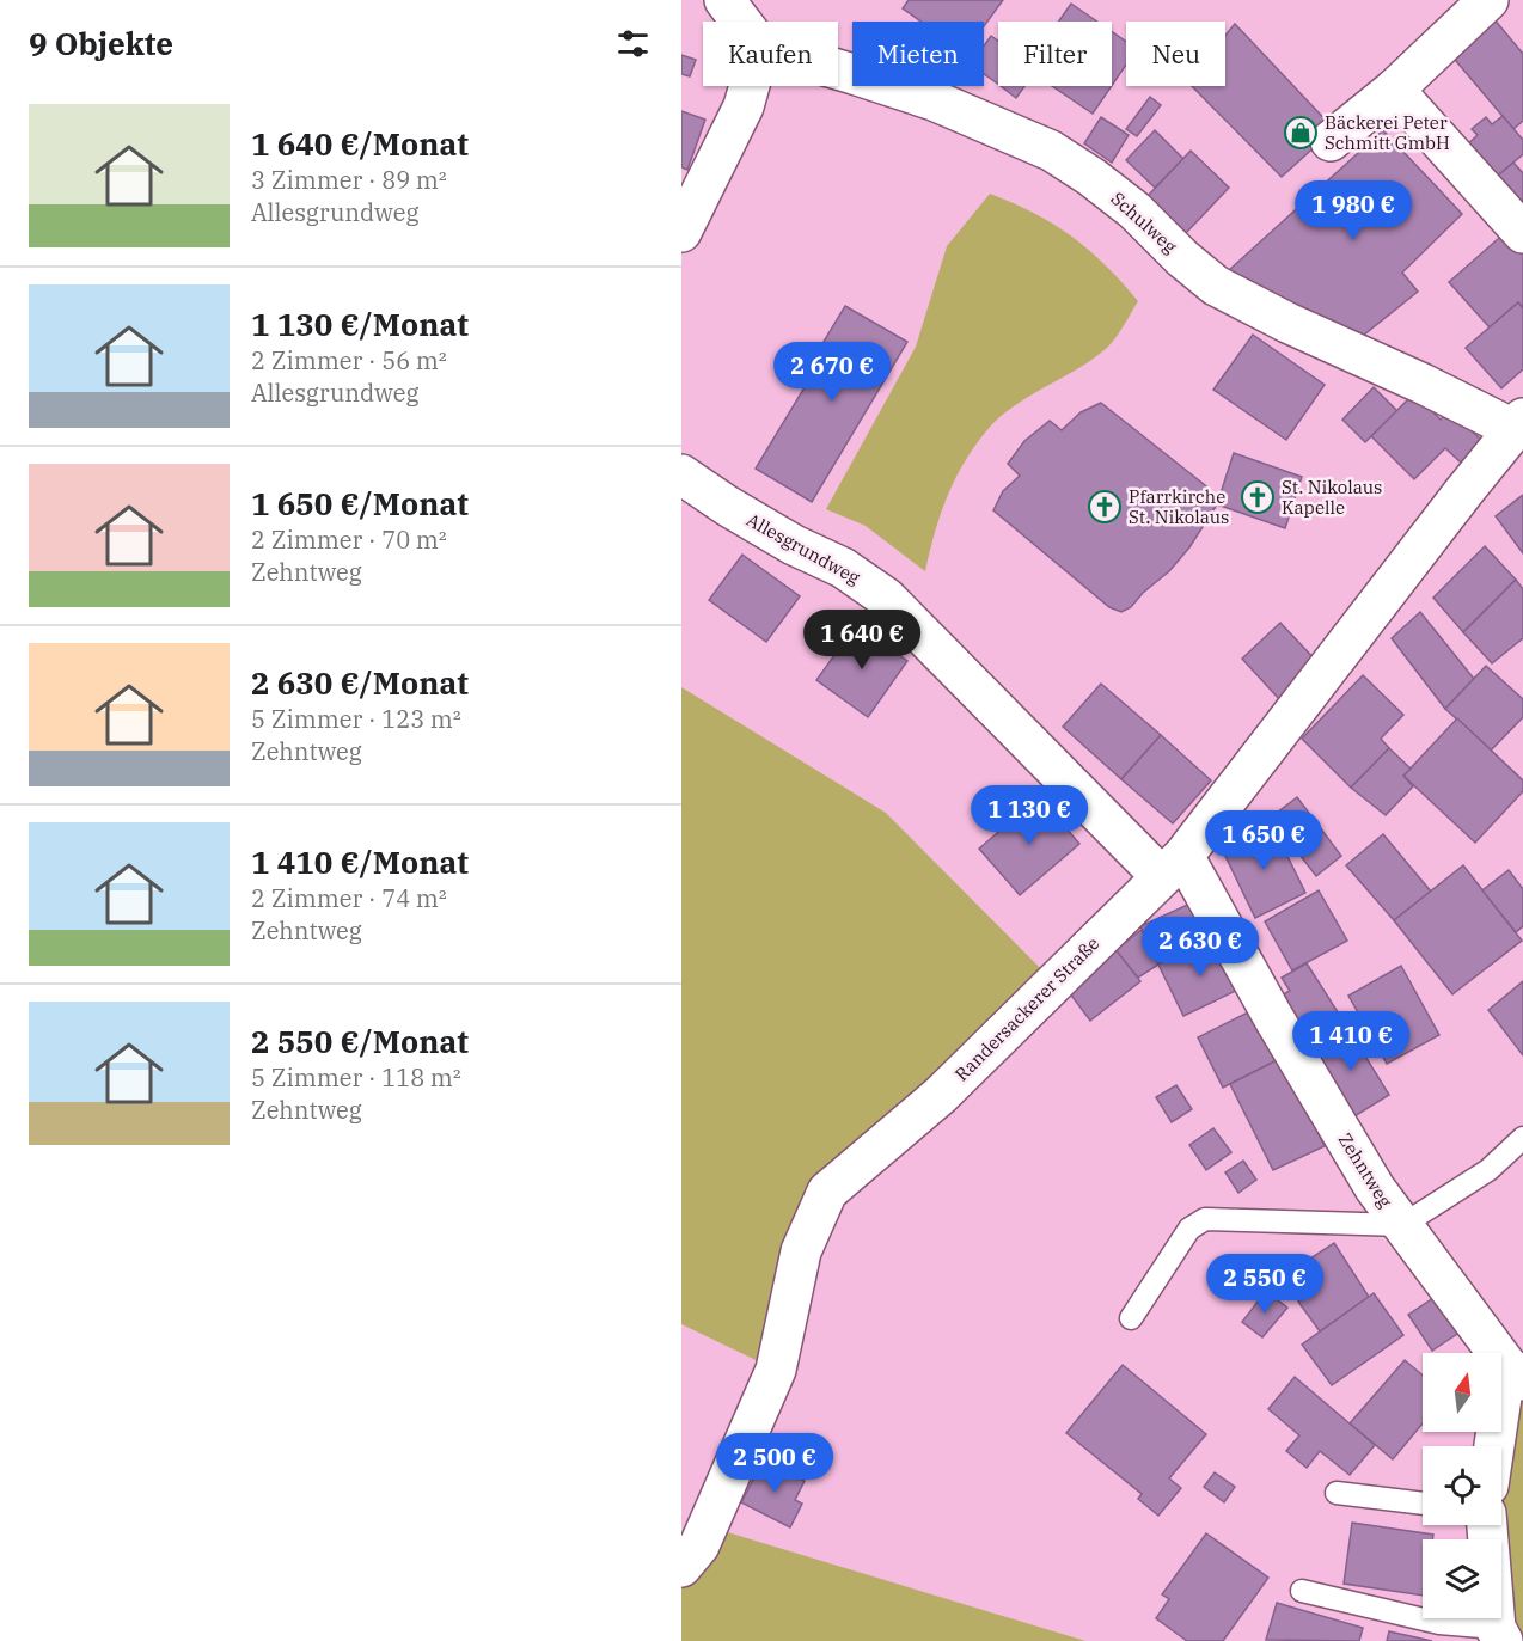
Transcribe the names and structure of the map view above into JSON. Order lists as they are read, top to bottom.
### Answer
{
  "streets": {
    "street": [
      "Schulweg",
      "Allesgrundweg",
      "Randersackerer Straße",
      "Zehntweg"
    ]
  },
  "crossings": [
    ["Schulweg", "Randersackerer Straße"],
    ["Allesgrundweg", "Randersackerer Straße"],
    ["Allesgrundweg", "Zehntweg"],
    ["Randersackerer Straße", "Zehntweg"]
  ],
  "places": {
    "shop": ["Bäckerei Peter Schmitt GmbH"],
    "church": ["St. Nikolaus Kapelle", "Pfarrkirche St. Nikolaus"]
  },
  "north": "top",
  "page": {
    "heading": "9 Objekte",
    "chip": [
      "Kaufen",
      "Mieten",
      "Filter",
      "Neu"
    ],
    "list": [
      {
        "name": "1 640 €/Monat",
        "note": "3 Zimmer · 89 m² · Allesgrundweg"
      },
      {
        "name": "1 130 €/Monat",
        "note": "2 Zimmer · 56 m² · Allesgrundweg"
      },
      {
        "name": "1 650 €/Monat",
        "note": "2 Zimmer · 70 m² · Zehntweg"
      },
      {
        "name": "2 630 €/Monat",
        "note": "5 Zimmer · 123 m² · Zehntweg"
      },
      {
        "name": "1 410 €/Monat",
        "note": "2 Zimmer · 74 m² · Zehntweg"
      },
      {
        "name": "2 550 €/Monat",
        "note": "5 Zimmer · 118 m² · Zehntweg"
      }
    ],
    "price": [
      "1 980 €",
      "2 670 €",
      "1 640 €",
      "1 130 €",
      "1 650 €",
      "2 630 €",
      "1 410 €",
      "2 550 €",
      "2 500 €"
    ]
  }
}
